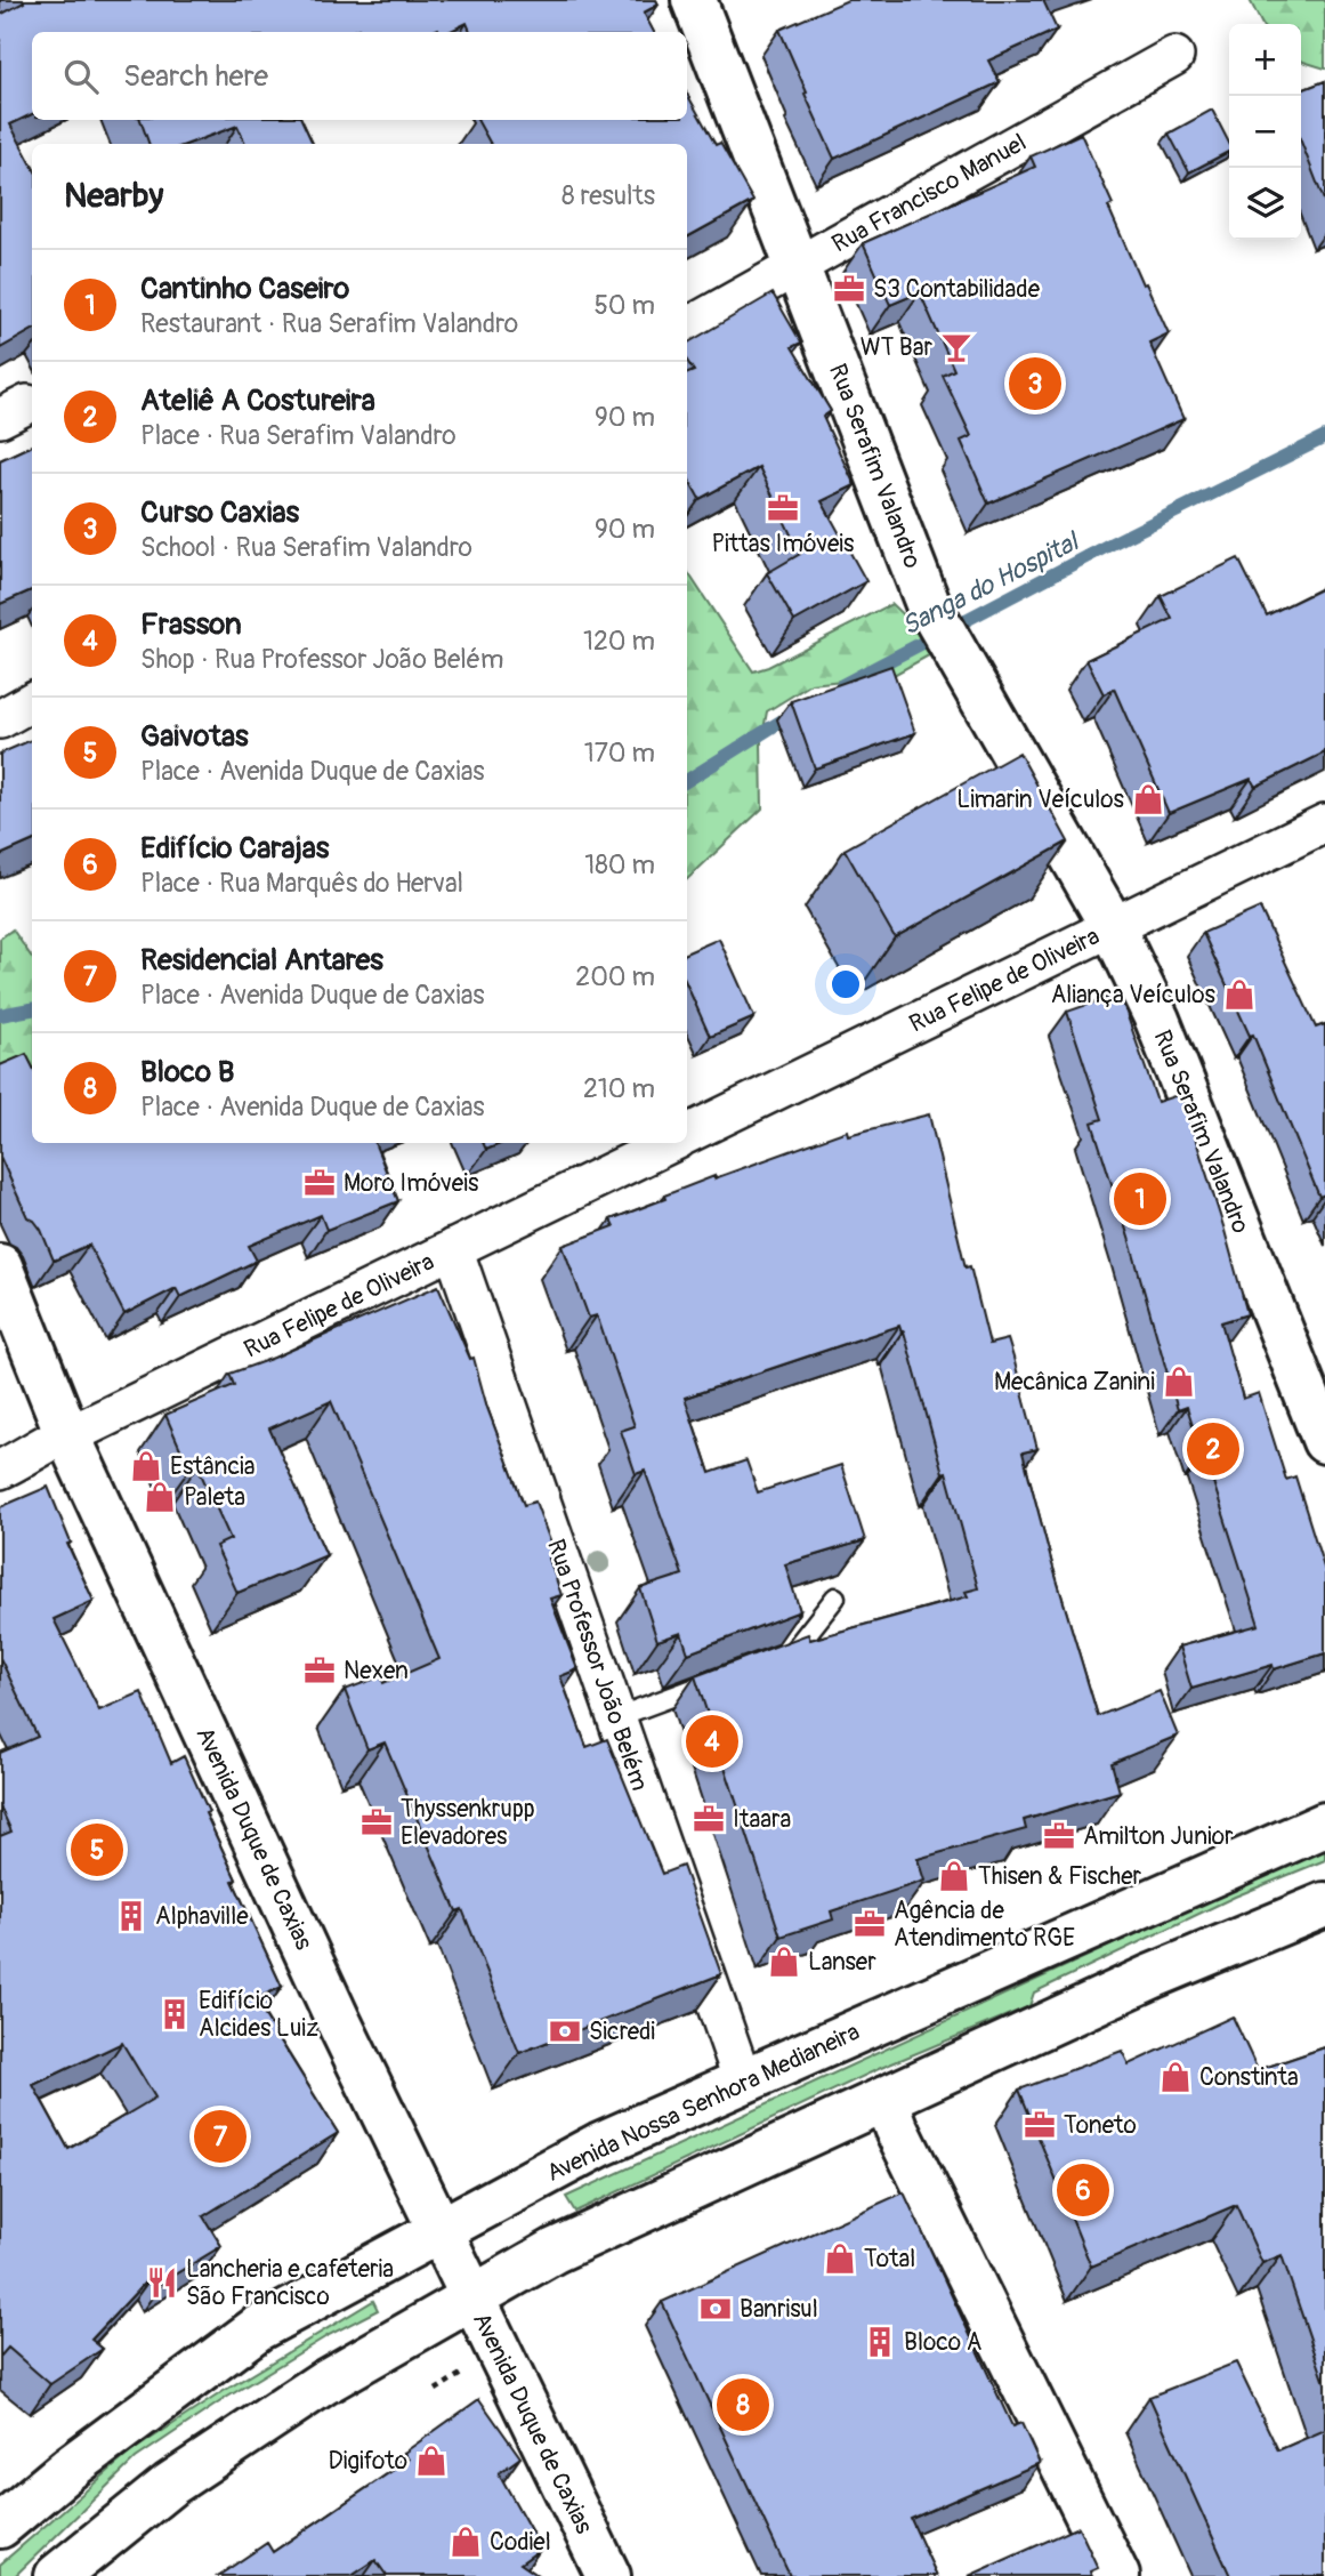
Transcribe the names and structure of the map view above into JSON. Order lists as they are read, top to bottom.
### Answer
{
  "streets": {
    "street": [
      "Rua Francisco Manuel",
      "Rua Serafim Valandro",
      "Rua Felipe de Oliveira",
      "Rua Professor João Belém",
      "Avenida Duque de Caxias",
      "Avenida Nossa Senhora Medianeira"
    ]
  },
  "crossings": [
    ["Rua Francisco Manuel", "Rua Serafim Valandro"],
    ["Rua Serafim Valandro", "Rua Felipe de Oliveira"],
    ["Rua Felipe de Oliveira", "Rua Professor João Belém"],
    ["Rua Felipe de Oliveira", "Avenida Duque de Caxias"],
    ["Rua Professor João Belém", "Avenida Nossa Senhora Medianeira"],
    ["Avenida Duque de Caxias", "Avenida Nossa Senhora Medianeira"]
  ],
  "water": ["Sanga do Hospital"],
  "places": {
    "office": [
      "S3 Contabilidade",
      "Pittas Imóveis",
      "Moro Imóveis",
      "Nexen",
      "Itaara",
      "Thyssenkrupp Elevadores",
      "Amilton Junior",
      "Agência de Atendimento RGE",
      "Toneto"
    ],
    "bar": ["WT Bar"],
    "shop": [
      "Limarin Veículos",
      "Aliança Veículos",
      "Mecânica Zanini",
      "Estância",
      "Paleta",
      "Thisen & Fischer",
      "Lanser",
      "Constinta",
      "Total",
      "Digifoto",
      "Codiel"
    ],
    "building": ["Alphaville", "Edifício Alcides Luiz", "Bloco A"],
    "bank": ["Sicredi", "Banrisul"],
    "restaurant": ["Lancheria e cafeteria São Francisco"]
  },
  "page": {
    "map_buttons": ["+", "−"],
    "search": "Search here",
    "heading": ["Nearby", "8 results"],
    "list": [
      {
        "mark": "1",
        "name": "Cantinho Caseiro",
        "note": "Restaurant · Rua Serafim Valandro",
        "value": "50 m"
      },
      {
        "mark": "2",
        "name": "Ateliê A Costureira",
        "note": "Place · Rua Serafim Valandro",
        "value": "90 m"
      },
      {
        "mark": "3",
        "name": "Curso Caxias",
        "note": "School · Rua Serafim Valandro",
        "value": "90 m"
      },
      {
        "mark": "4",
        "name": "Frasson",
        "note": "Shop · Rua Professor João Belém",
        "value": "120 m"
      },
      {
        "mark": "5",
        "name": "Gaivotas",
        "note": "Place · Avenida Duque de Caxias",
        "value": "170 m"
      },
      {
        "mark": "6",
        "name": "Edifício Carajas",
        "note": "Place · Rua Marquês do Herval",
        "value": "180 m"
      },
      {
        "mark": "7",
        "name": "Residencial Antares",
        "note": "Place · Avenida Duque de Caxias",
        "value": "200 m"
      },
      {
        "mark": "8",
        "name": "Bloco B",
        "note": "Place · Avenida Duque de Caxias",
        "value": "210 m"
      }
    ],
    "pins": [
      "3",
      "1",
      "2",
      "4",
      "5",
      "7",
      "6",
      "8"
    ]
  }
}
